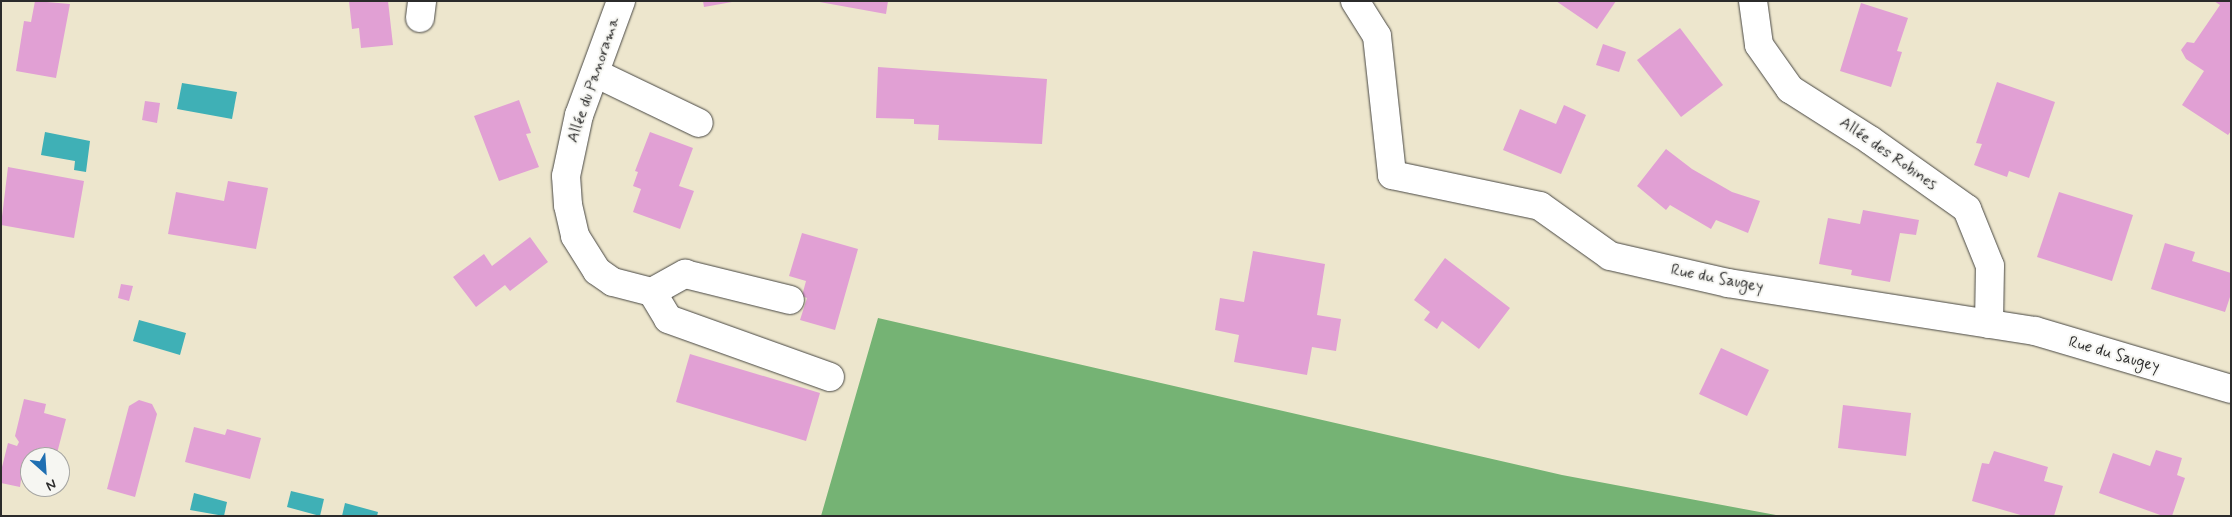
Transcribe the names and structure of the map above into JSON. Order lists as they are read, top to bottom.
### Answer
{
  "streets": {
    "street": ["Allée du Panorama", "Allée des Robines", "Rue du Saugey"]
  },
  "crossings": [
    ["Allée des Robines", "Rue du Saugey"]
  ],
  "north": "bottom right"
}
